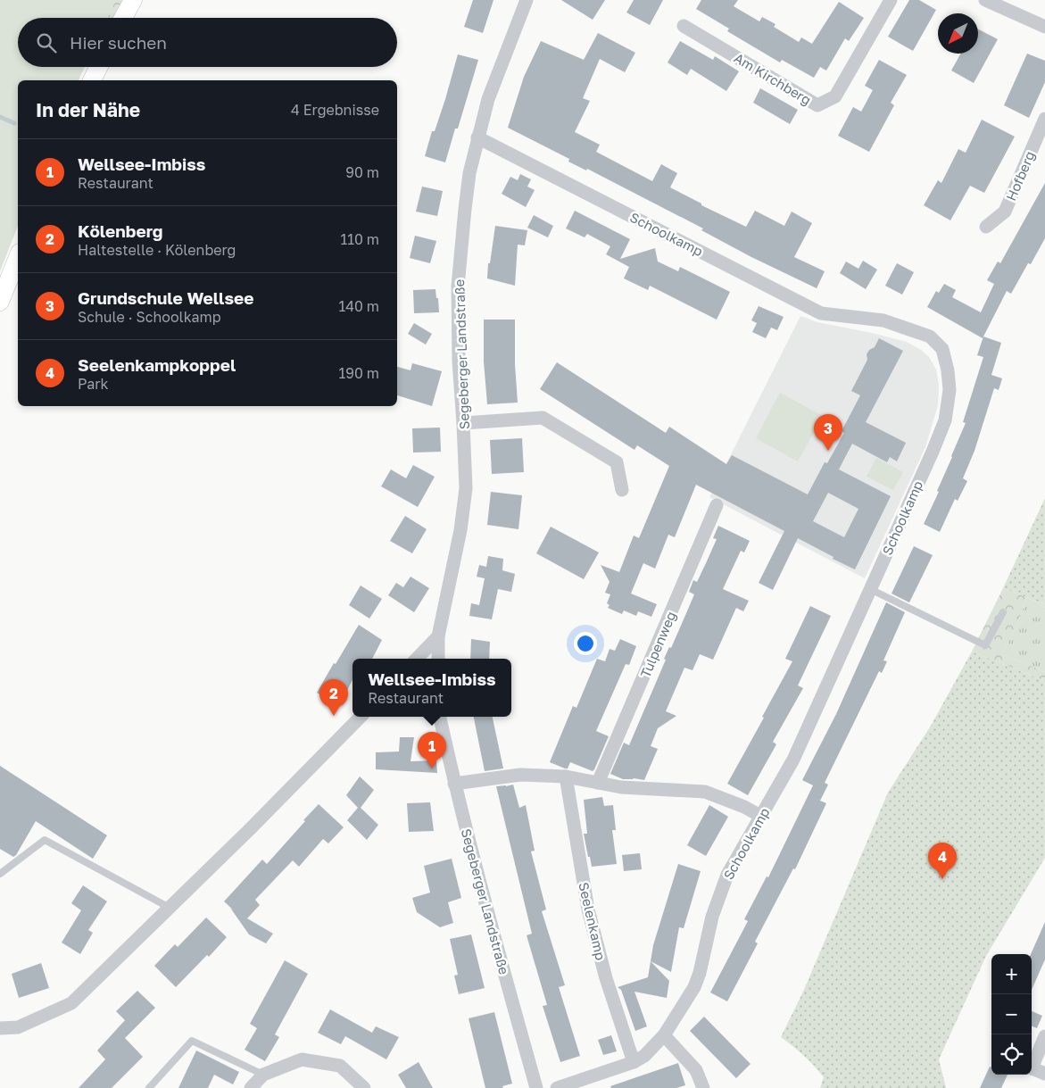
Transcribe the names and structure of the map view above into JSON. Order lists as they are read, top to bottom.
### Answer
{
  "streets": {
    "street": [
      "Am Kirchberg",
      "Hofberg",
      "Schoolkamp",
      "Segeberger Landstraße",
      "Tulpenweg",
      "Seelenkamp"
    ]
  },
  "crossings": [
    ["Schoolkamp", "Segeberger Landstraße"],
    ["Schoolkamp", "Seelenkamp"]
  ],
  "north": "bottom left",
  "page": {
    "search": "Hier suchen",
    "heading": ["In der Nähe", "4 Ergebnisse"],
    "list": [
      {
        "mark": "1",
        "name": "Wellsee-Imbiss",
        "note": "Restaurant",
        "value": "90 m"
      },
      {
        "mark": "2",
        "name": "Kölenberg",
        "note": "Haltestelle · Kölenberg",
        "value": "110 m"
      },
      {
        "mark": "3",
        "name": "Grundschule Wellsee",
        "note": "Schule · Schoolkamp",
        "value": "140 m"
      },
      {
        "mark": "4",
        "name": "Seelenkampkoppel",
        "note": "Park",
        "value": "190 m"
      }
    ],
    "pins": [
      "3",
      "2",
      "1",
      "4"
    ],
    "popup": ["Wellsee-Imbiss", "Restaurant"],
    "map_buttons": ["+", "−"]
  }
}
